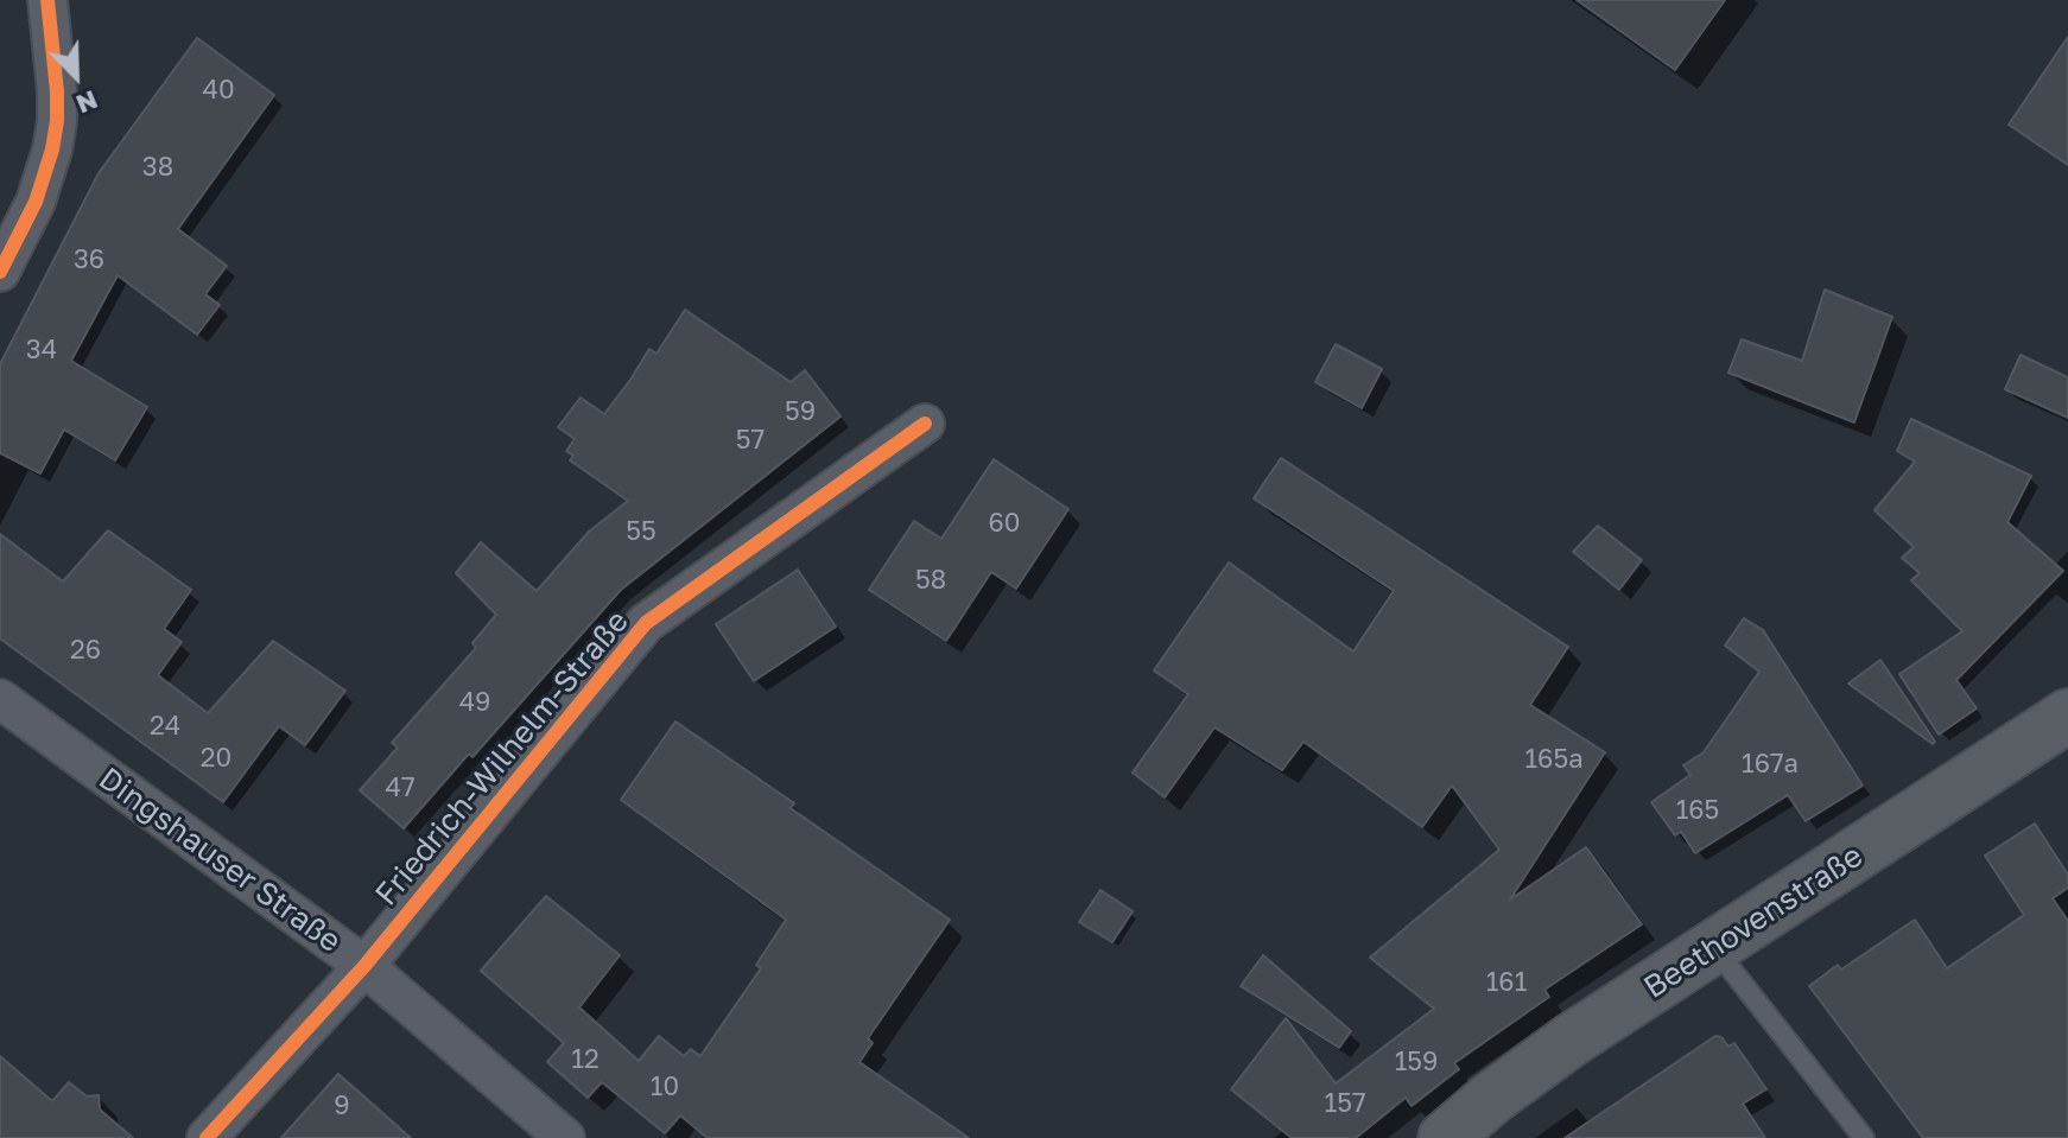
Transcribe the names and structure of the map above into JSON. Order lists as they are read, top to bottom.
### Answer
{
  "streets": {
    "main road": ["Beethovenstraße"],
    "street": ["Friedrich-Wilhelm-Straße", "Dingshauser Straße"]
  },
  "crossings": [
    ["Friedrich-Wilhelm-Straße", "Dingshauser Straße"]
  ],
  "house_numbers": [
    "40",
    "38",
    "36",
    "34",
    "59",
    "57",
    "60",
    "55",
    "58",
    "26",
    "49",
    "24",
    "20",
    "165a",
    "167a",
    "47",
    "165",
    "161",
    "12",
    "159",
    "10",
    "157",
    "9"
  ],
  "north": "bottom right"
}
